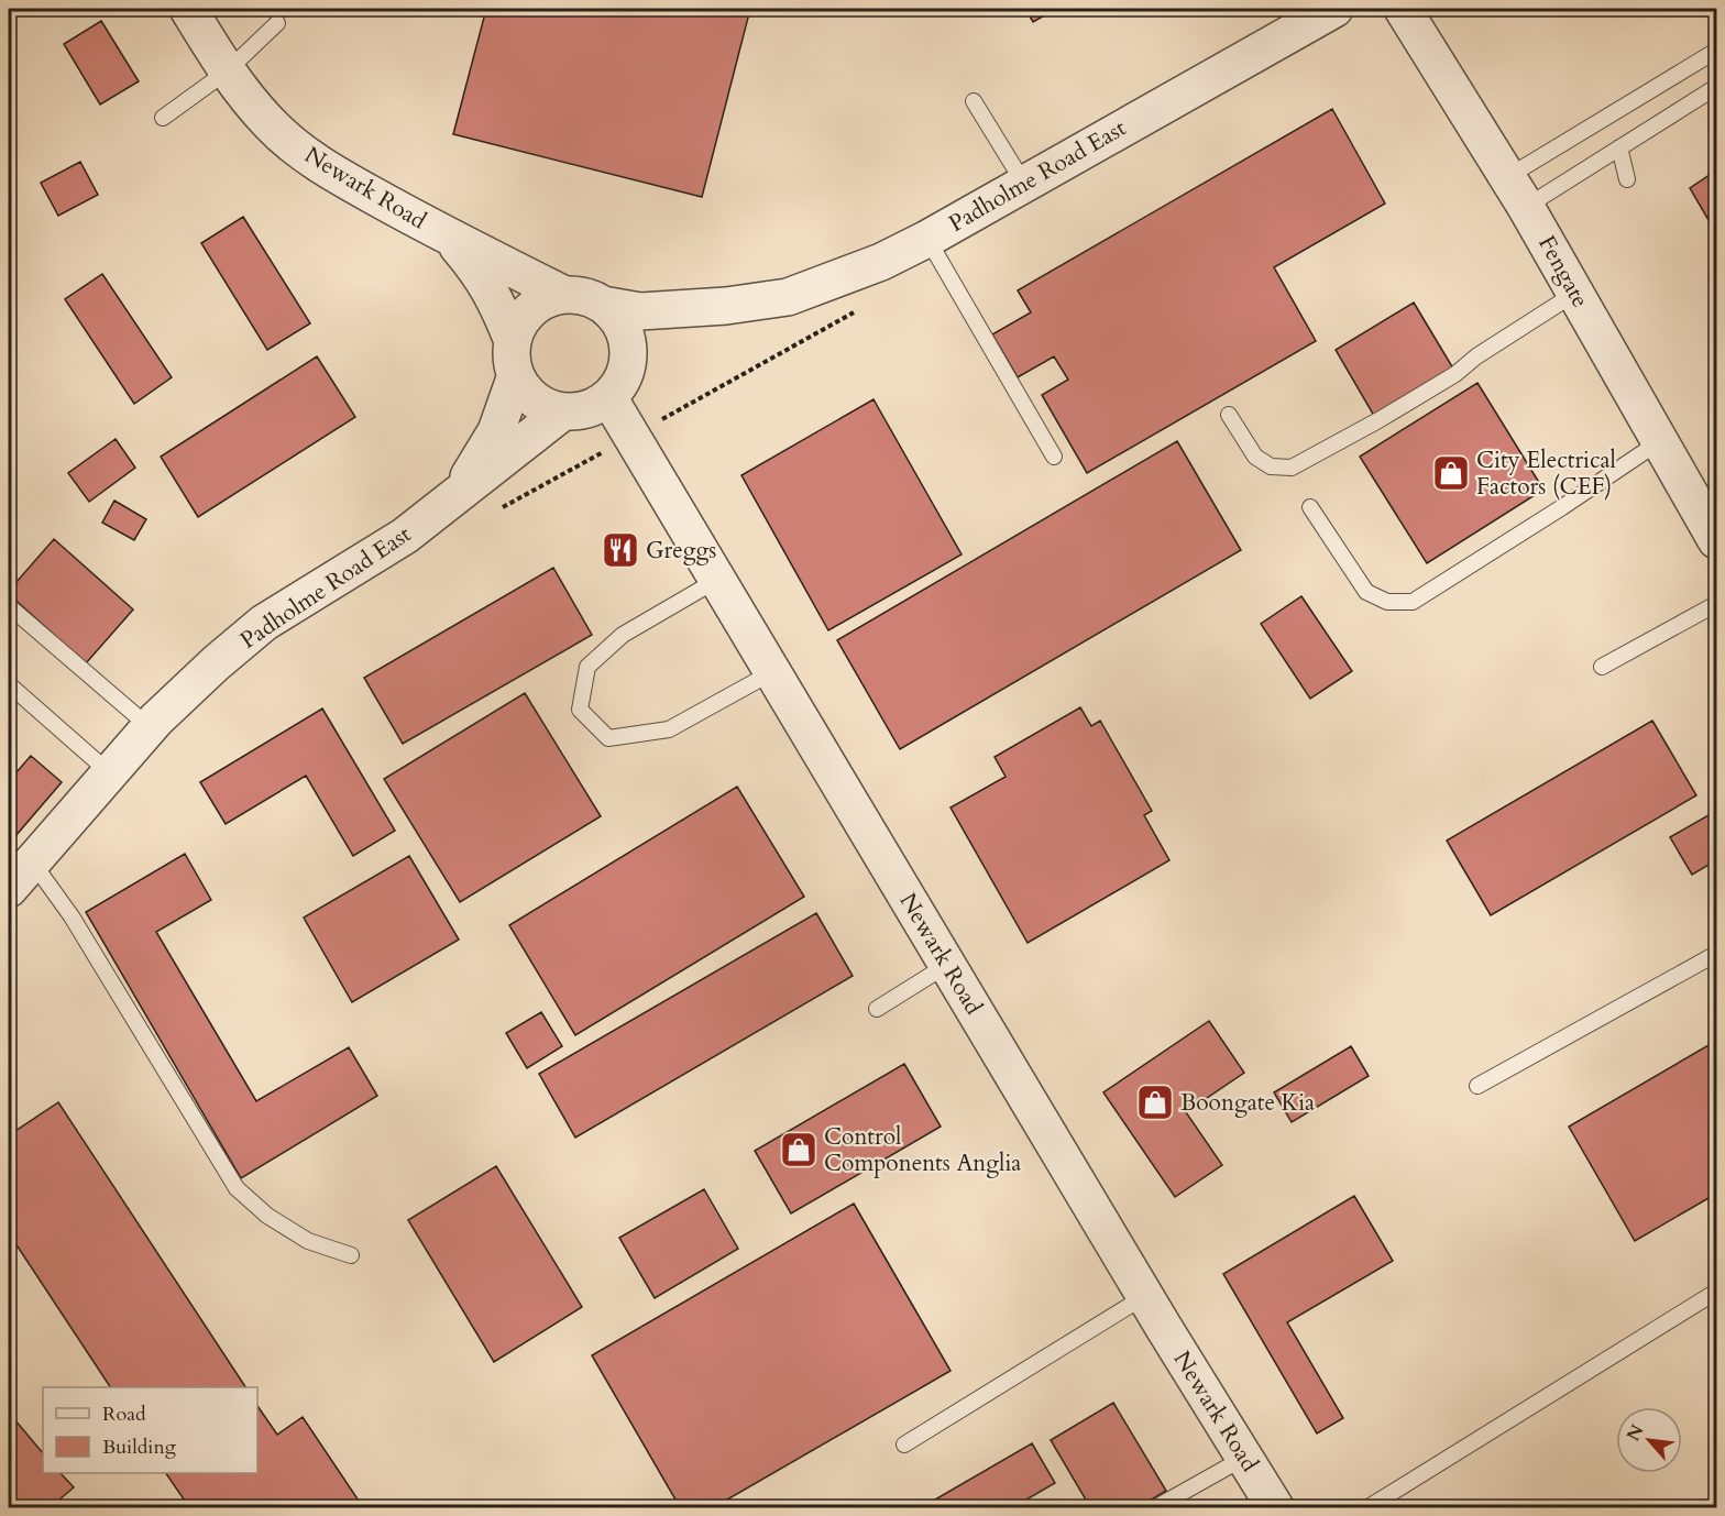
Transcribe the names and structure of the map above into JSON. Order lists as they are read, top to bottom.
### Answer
{
  "streets": {
    "street": ["Padholme Road East", "Newark Road", "Fengate"]
  },
  "crossings": [
    ["Padholme Road East", "Newark Road"]
  ],
  "places": {
    "shop": ["City Electrical Factors (CEF)", "Boongate Kia", "Control Components Anglia"],
    "restaurant": ["Greggs"]
  },
  "legend": ["Road", "Building"],
  "north": "top left"
}
